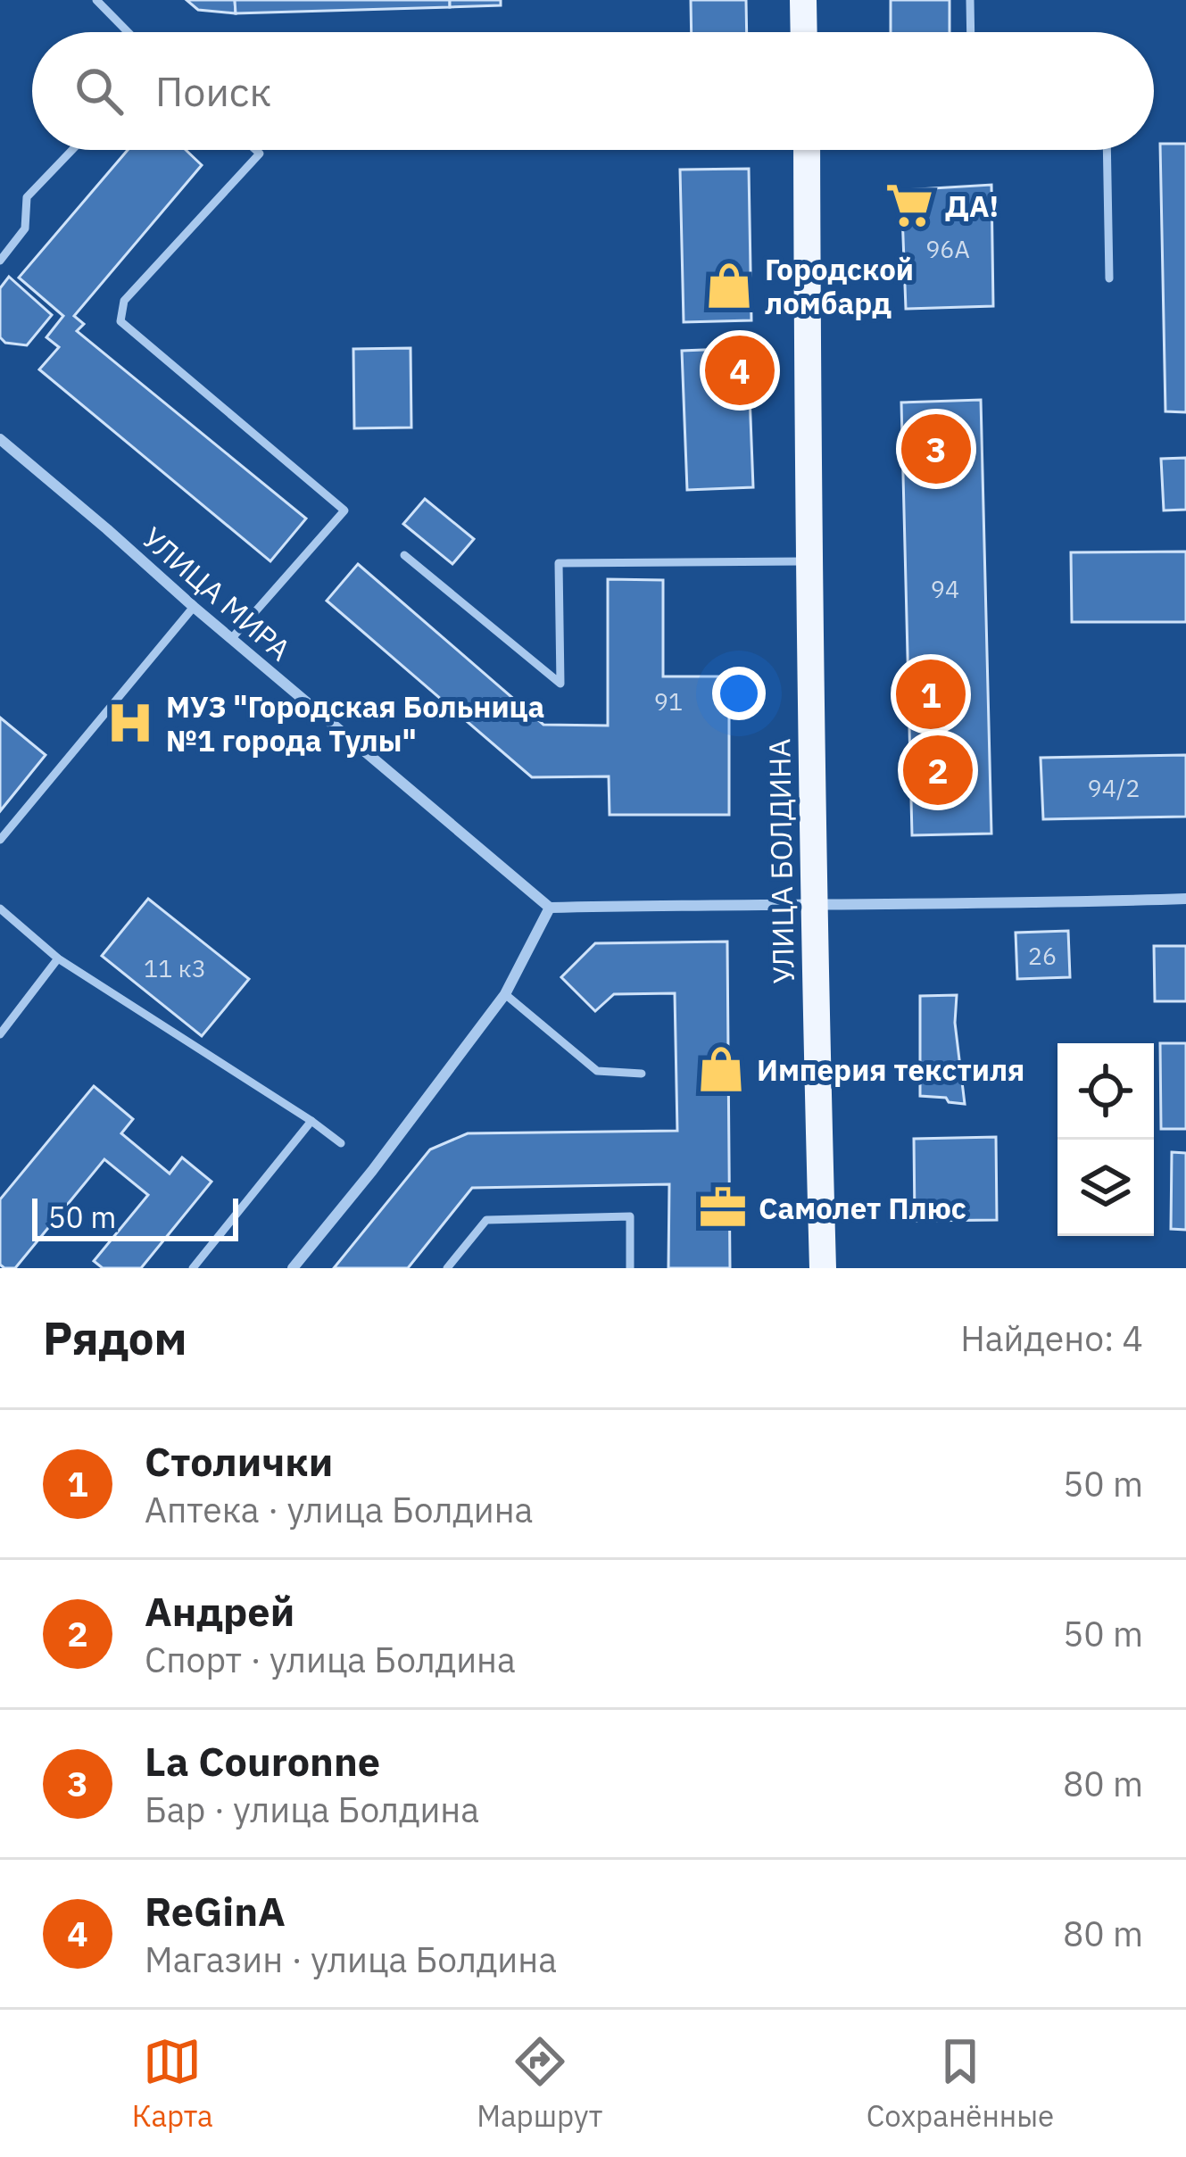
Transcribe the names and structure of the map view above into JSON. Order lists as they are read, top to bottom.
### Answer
{
  "streets": {
    "main road": ["УЛИЦА БОЛДИНА"],
    "street": ["УЛИЦА МИРА"]
  },
  "places": {
    "supermarket": ["ДА!"],
    "shop": ["Городской ломбард", "Империя текстиля"],
    "hospital": ["МУЗ \"Городская Больница №1 города Тулы\""],
    "office": ["Самолет Плюс"]
  },
  "house_numbers": [
    "96А",
    "94",
    "91",
    "94/2",
    "26",
    "11 к3"
  ],
  "scale_bar": "50 m",
  "page": {
    "search": "Поиск",
    "pins": [
      "4",
      "3",
      "1",
      "2"
    ],
    "scale": "50 m",
    "heading": ["Рядом", "Найдено: 4"],
    "list": [
      {
        "mark": "1",
        "name": "Столички",
        "note": "Аптека · улица Болдина",
        "value": "50 m"
      },
      {
        "mark": "2",
        "name": "Андрей",
        "note": "Спорт · улица Болдина",
        "value": "50 m"
      },
      {
        "mark": "3",
        "name": "La Couronne",
        "note": "Бар · улица Болдина",
        "value": "80 m"
      },
      {
        "mark": "4",
        "name": "ReGinA",
        "note": "Магазин · улица Болдина",
        "value": "80 m"
      }
    ],
    "nav": ["Карта", "Маршрут", "Сохранённые"]
  }
}
